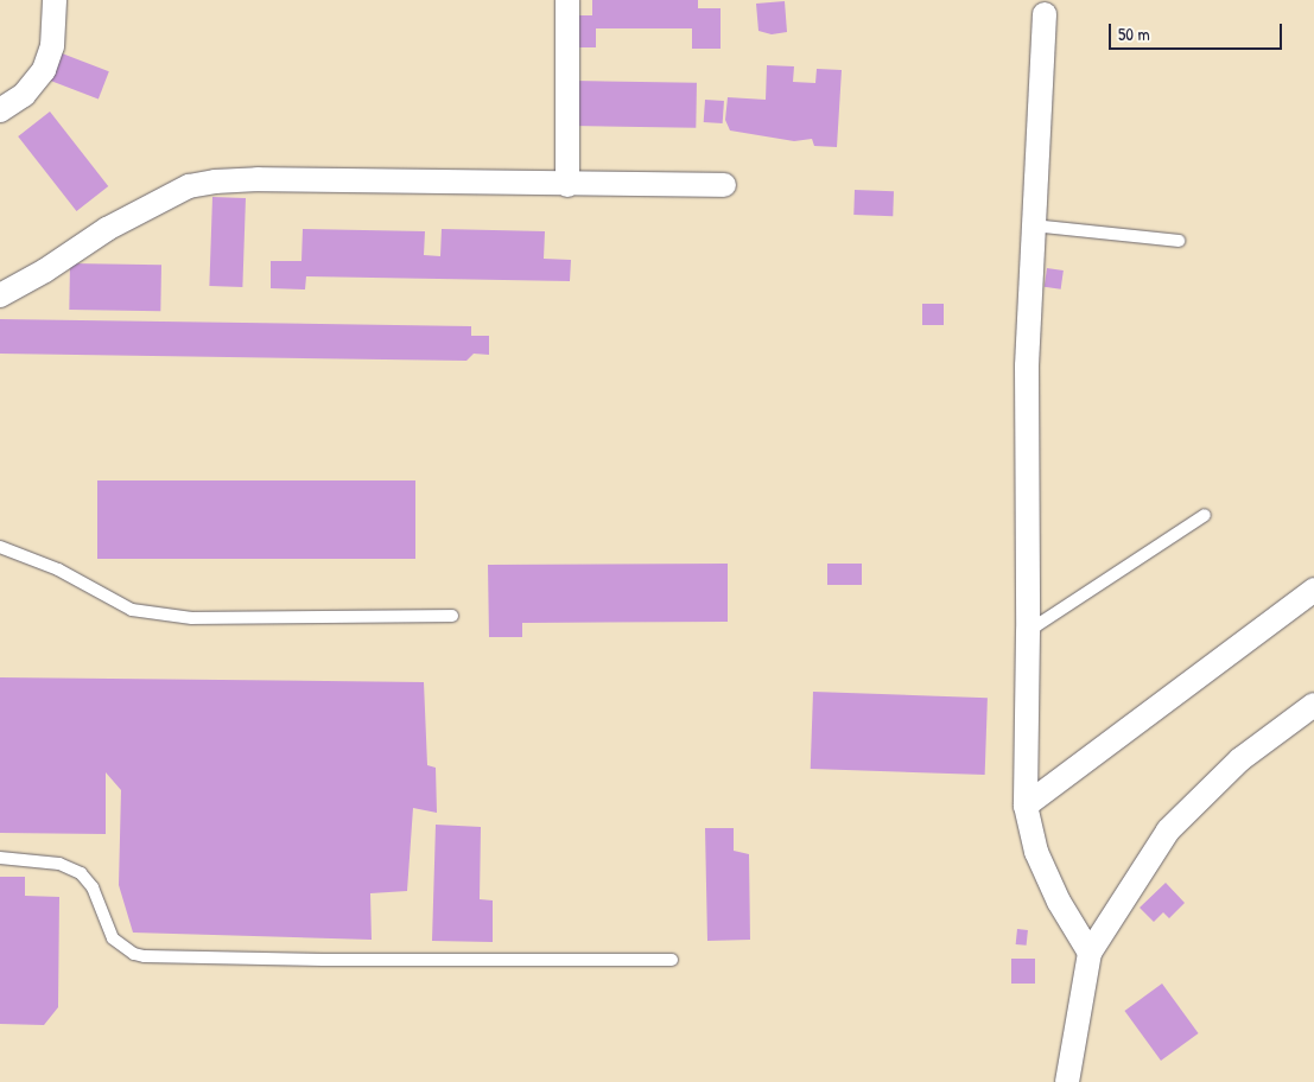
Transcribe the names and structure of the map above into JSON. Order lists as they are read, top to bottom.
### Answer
{
  "scale_bar": "50 m"
}
